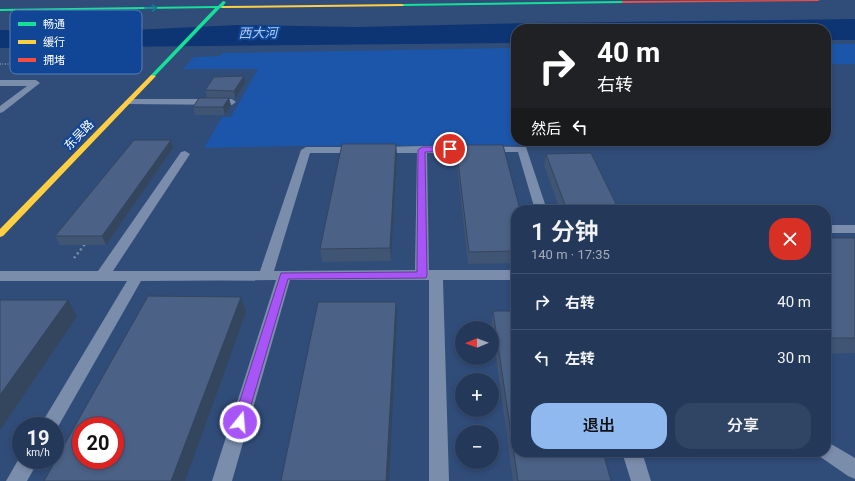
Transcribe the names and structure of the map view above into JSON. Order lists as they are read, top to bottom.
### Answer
{
  "streets": {
    "main road": ["东吴路"]
  },
  "water": ["西大河"],
  "legend": ["畅通", "缓行", "拥堵"],
  "north": "left",
  "page": {
    "turn": ["40 m", "右转"],
    "then": "然后",
    "heading": ["1 分钟", "140 m · 17:35"],
    "list": [
      {
        "name": "右转",
        "value": "40 m"
      },
      {
        "name": "左转",
        "value": "30 m"
      }
    ],
    "map_buttons": ["+", "−"],
    "buttons": ["退出", "分享"],
    "speed": "19 km/h",
    "limit": "20"
  }
}
